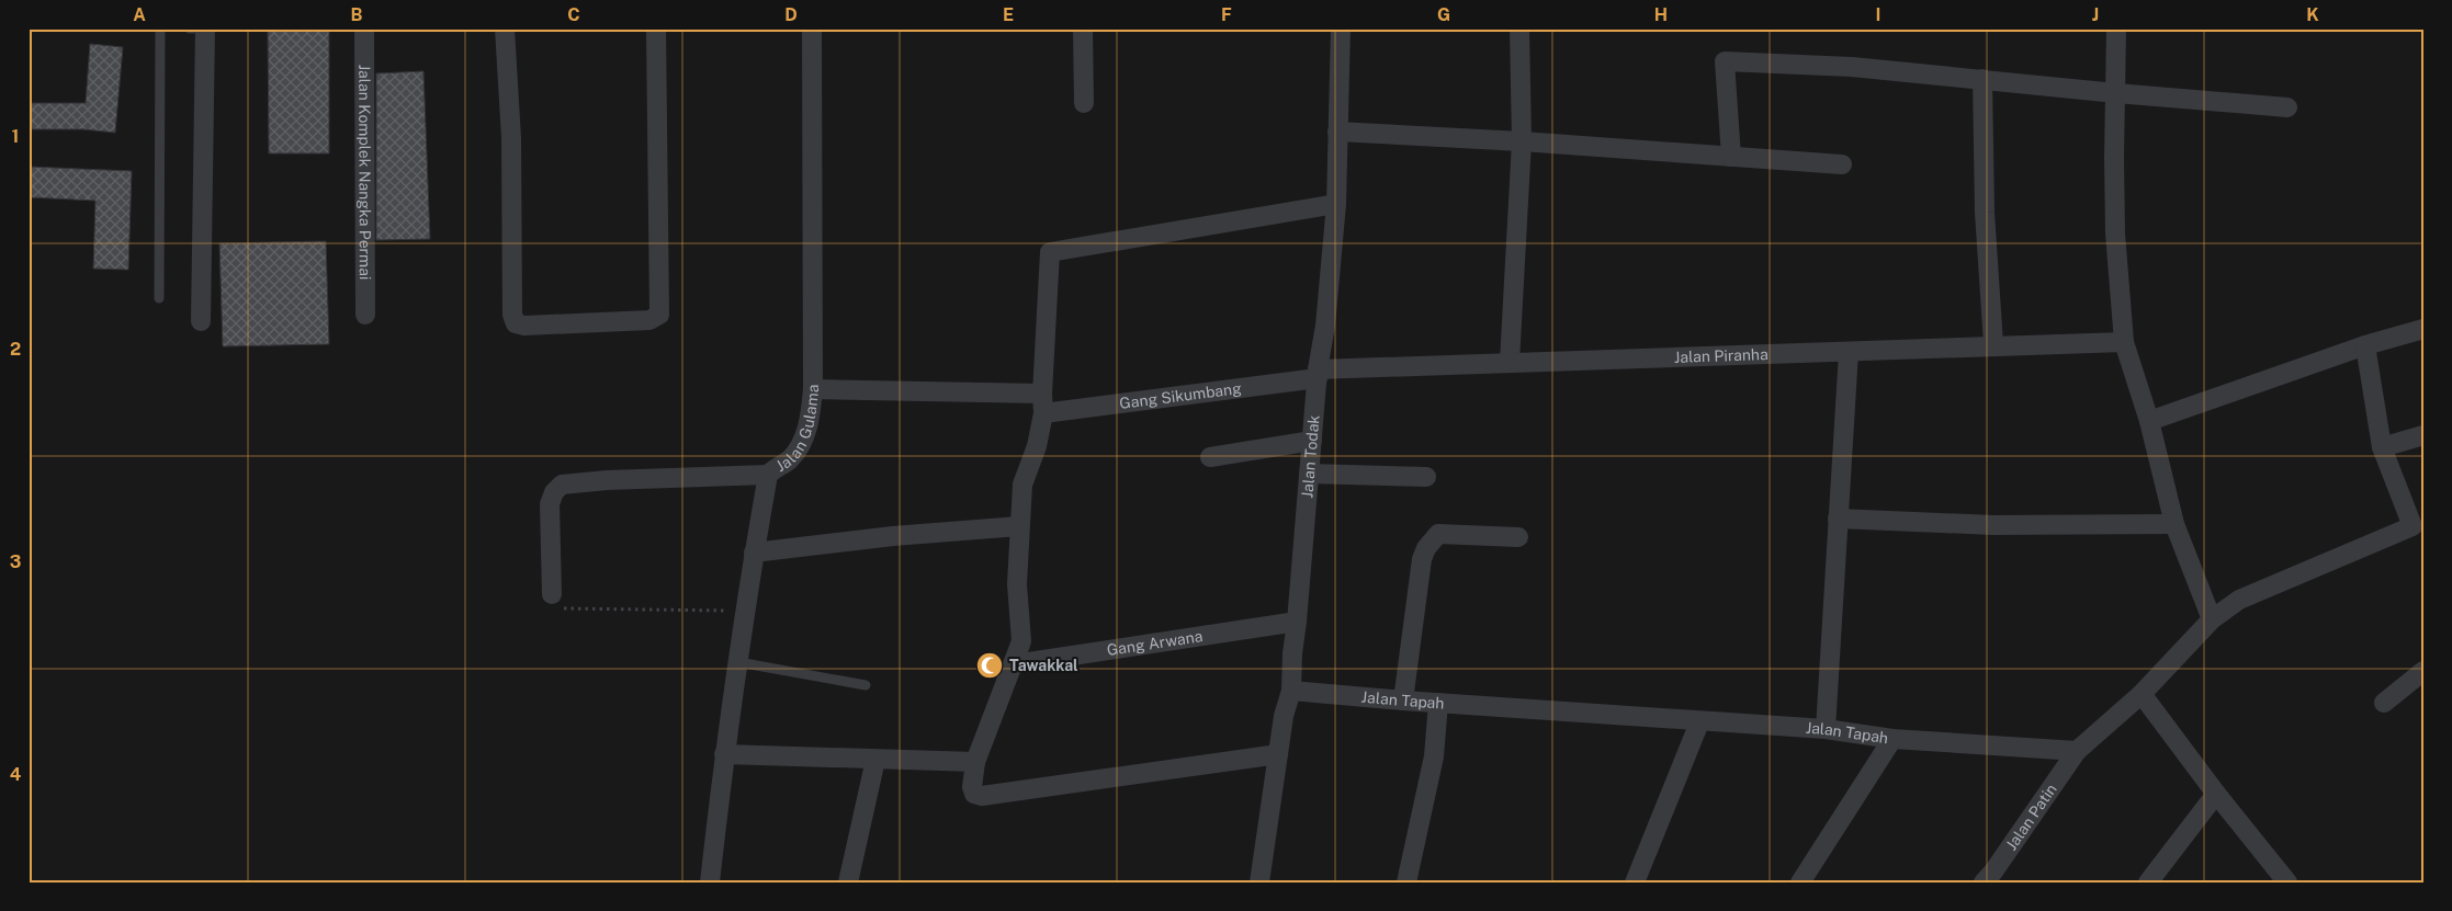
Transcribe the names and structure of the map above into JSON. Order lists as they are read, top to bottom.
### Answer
{
  "streets": {
    "street": [
      "Jalan Komplek Nangka Permai",
      "Jalan Piranha",
      "Gang Sikumbang",
      "Jalan Gulama",
      "Jalan Todak",
      "Gang Arwana",
      "Jalan Tapah",
      "Jalan Patin"
    ]
  },
  "crossings": [
    ["Jalan Piranha", "Gang Sikumbang"],
    ["Jalan Piranha", "Jalan Todak"],
    ["Gang Sikumbang", "Jalan Todak"],
    ["Jalan Todak", "Gang Arwana"],
    ["Jalan Todak", "Jalan Tapah"],
    ["Jalan Tapah", "Jalan Patin"]
  ],
  "places": {
    "mosque": ["Tawakkal"]
  },
  "grid": {
    "columns": [
      "A",
      "B",
      "C",
      "D",
      "E",
      "F",
      "G",
      "H",
      "I",
      "J",
      "K"
    ],
    "rows": [
      "1",
      "2",
      "3",
      "4"
    ]
  }
}
